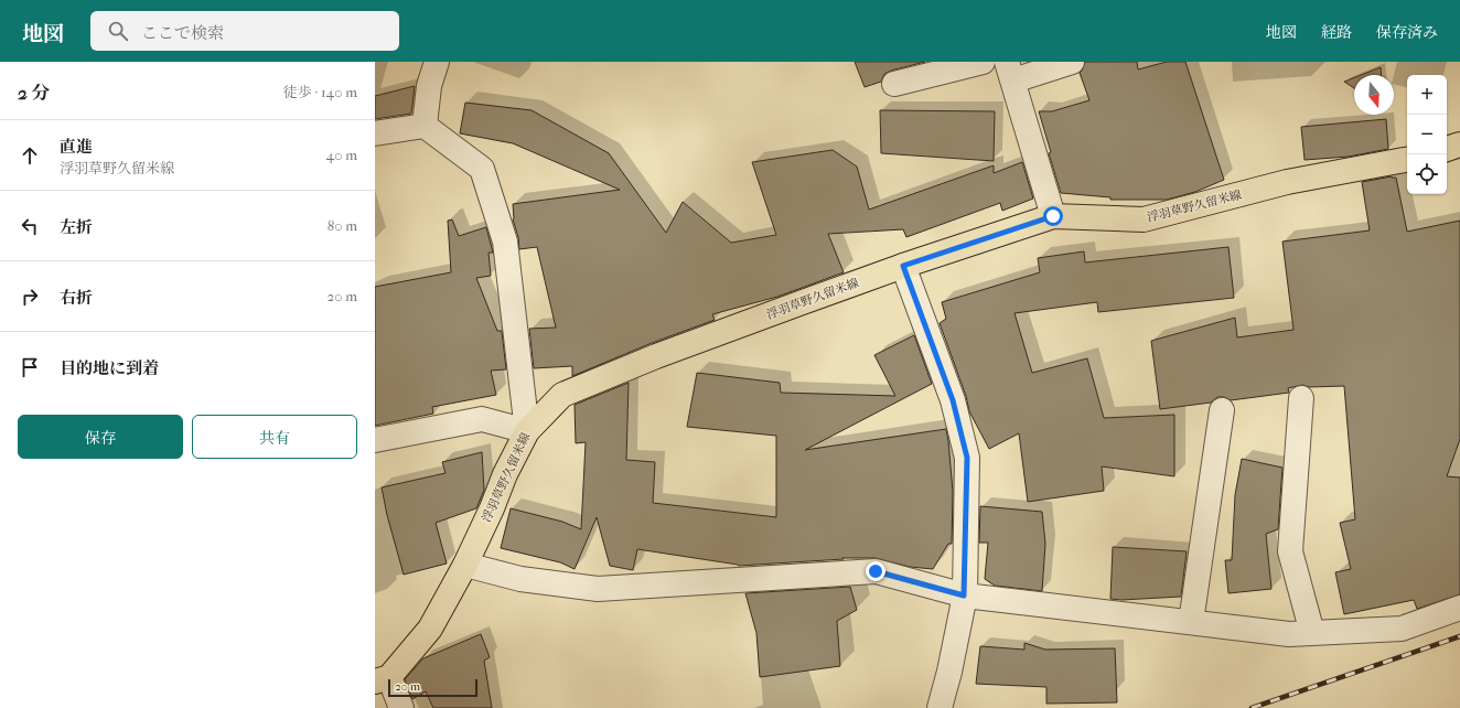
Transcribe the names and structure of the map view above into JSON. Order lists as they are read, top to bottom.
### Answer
{
  "streets": {
    "main road": ["浮羽草野久留米線"]
  },
  "scale_bar": "20 m",
  "north": "bottom",
  "page": {
    "header": "地図",
    "search": "ここで検索",
    "nav": ["地図", "経路", "保存済み"],
    "heading": ["2 分", "徒歩 · 140 m"],
    "map_buttons": ["+", "−"],
    "list": [
      ["直進", "浮羽草野久留米線", "40 m"],
      ["左折", "80 m"],
      ["右折", "20 m"],
      "目的地に到着"
    ],
    "buttons": ["保存", "共有"],
    "scale": "20 m"
  }
}
